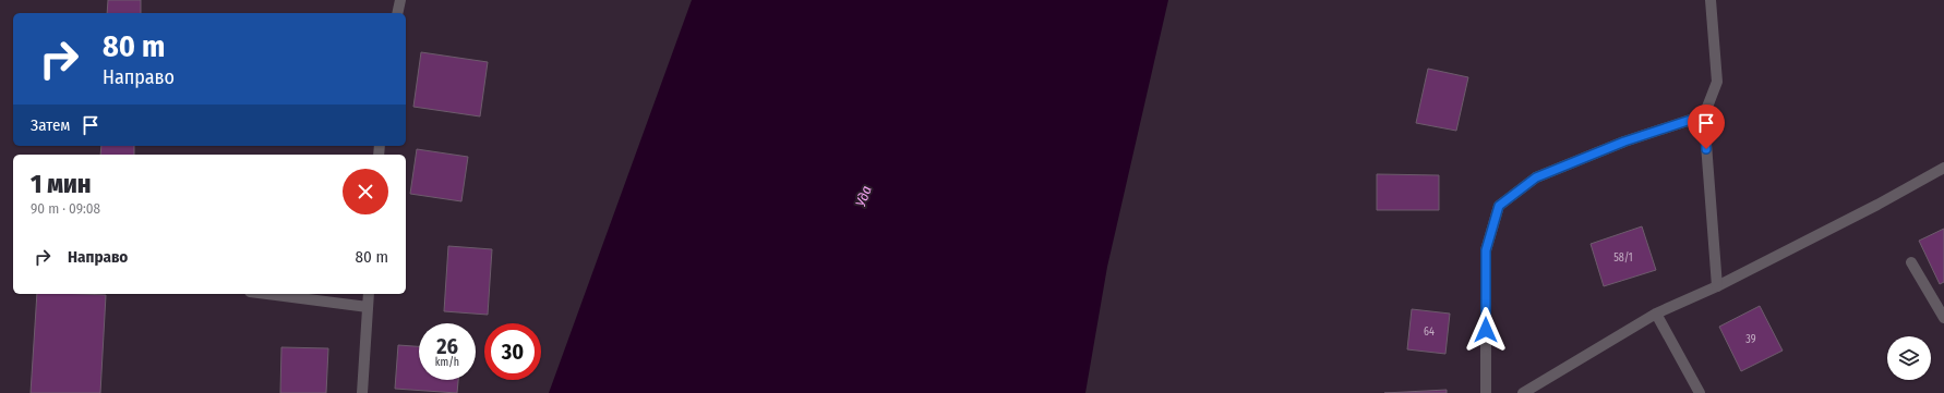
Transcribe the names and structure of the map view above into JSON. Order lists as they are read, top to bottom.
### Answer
{
  "water": ["Уда"],
  "house_numbers": ["58/1", "64", "39"],
  "page": {
    "turn": ["80 m", "Направо"],
    "then": "Затем",
    "heading": ["1 мин", "90 m · 09:08"],
    "list": [
      {
        "name": "Направо",
        "value": "80 m"
      }
    ],
    "speed": "26 km/h",
    "limit": "30"
  }
}
